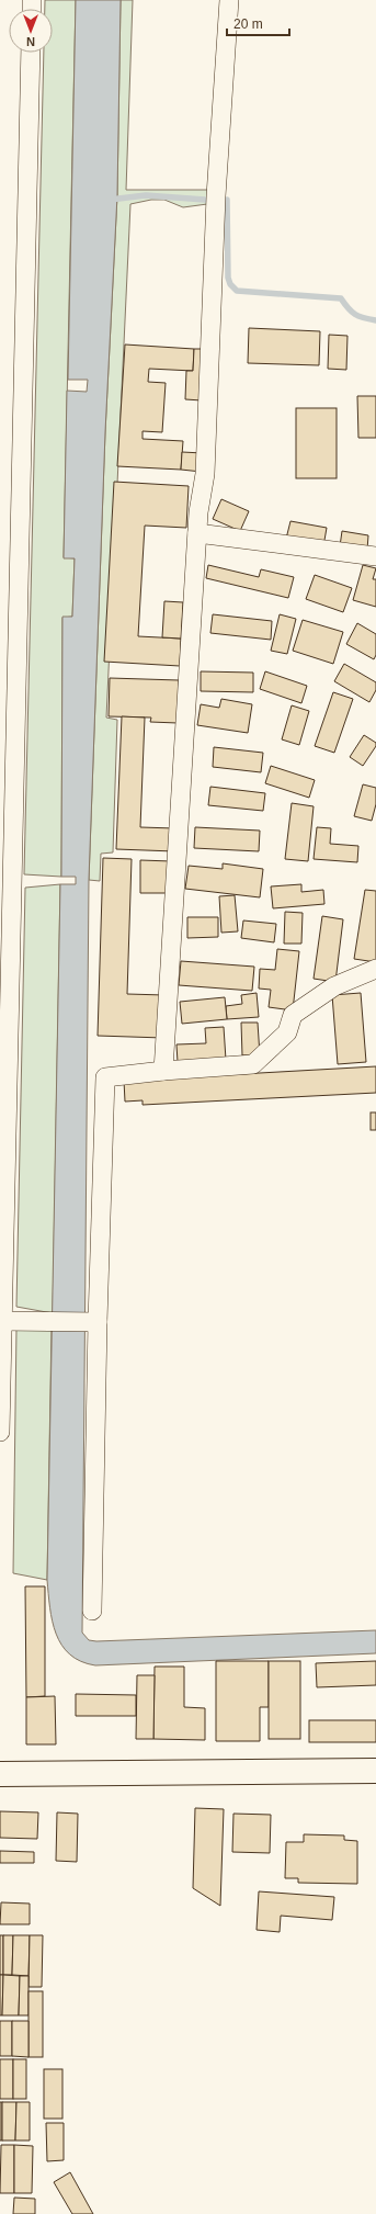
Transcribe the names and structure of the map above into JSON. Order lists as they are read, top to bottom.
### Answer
{
  "scale_bar": "20 m",
  "north": "bottom"
}
